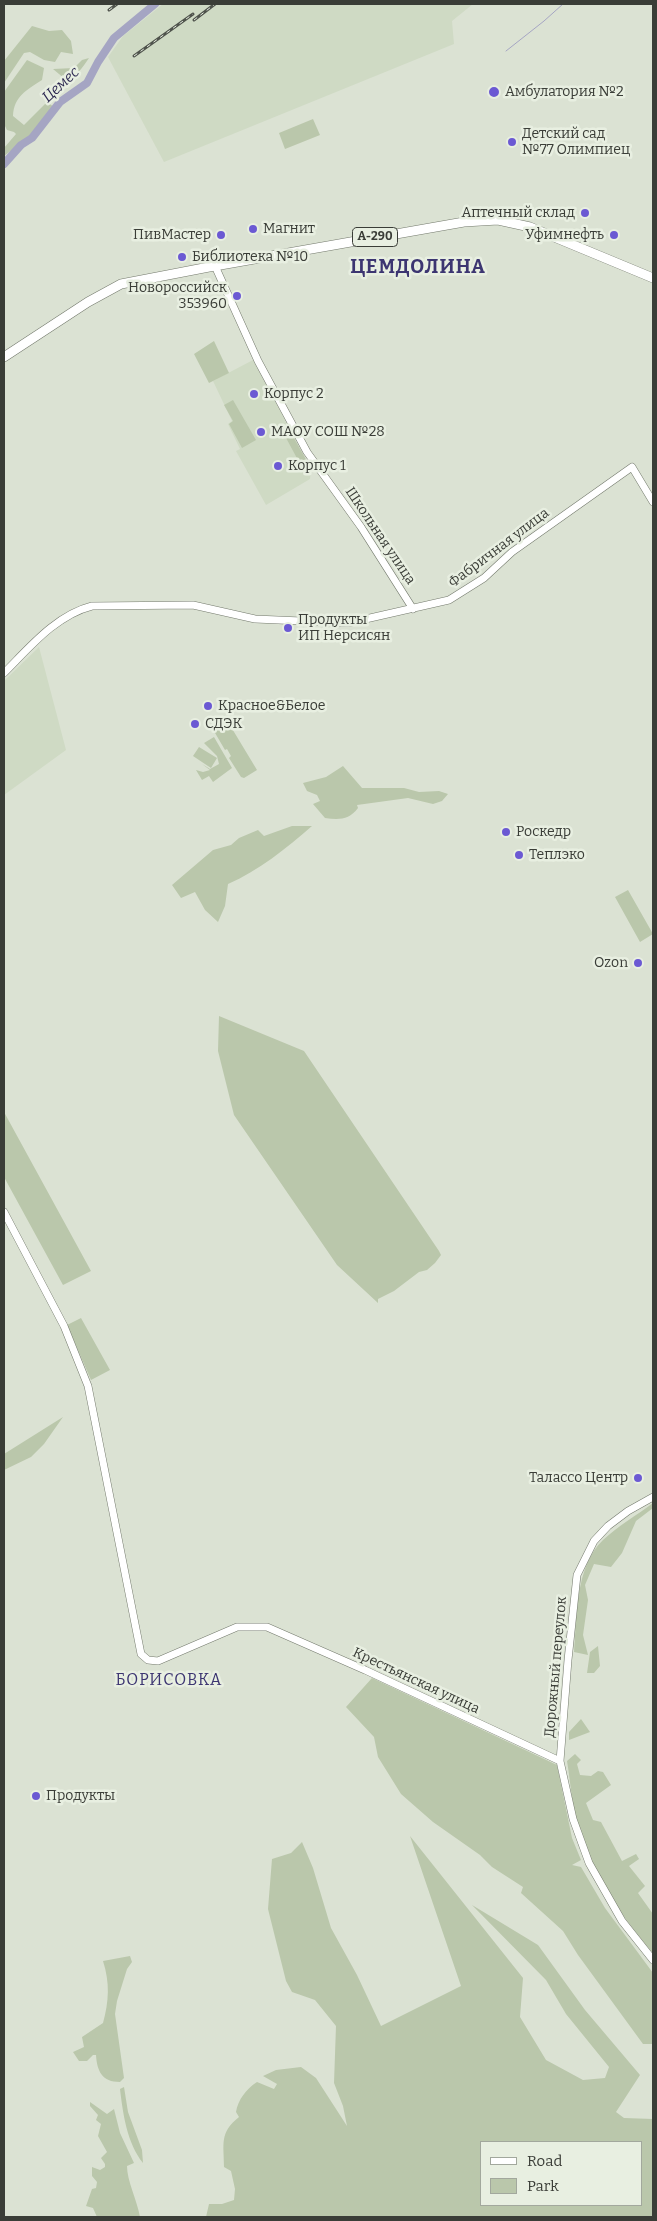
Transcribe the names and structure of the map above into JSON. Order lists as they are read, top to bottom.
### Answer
{
  "streets": {
    "highway": ["А-290"],
    "main road": [
      "Школьная улица",
      "Фабричная улица",
      "Дорожный переулок",
      "Крестьянская улица"
    ]
  },
  "crossings": [
    ["А-290", "Школьная улица"],
    ["Школьная улица", "Фабричная улица"],
    ["Дорожный переулок", "Крестьянская улица"]
  ],
  "districts": ["ЦЕМДОЛИНА", "БОРИСОВКА"],
  "water": ["Цемес"],
  "places": [
    "Амбулатория №2",
    "Детский сад №77 Олимпиец",
    "Аптечный склад",
    "Магнит",
    "ПивМастер",
    "Уфимнефть",
    "Библиотека №10",
    "Новороссийск 353960",
    "Корпус 2",
    "МАОУ СОШ №28",
    "Корпус 1",
    "Продукты ИП Нерсисян",
    "Красное&Белое",
    "СДЭК",
    "Роскедр",
    "Теплэко",
    "Ozon",
    "Талассо Центр",
    "Продукты"
  ],
  "legend": ["Road", "Park"]
}
